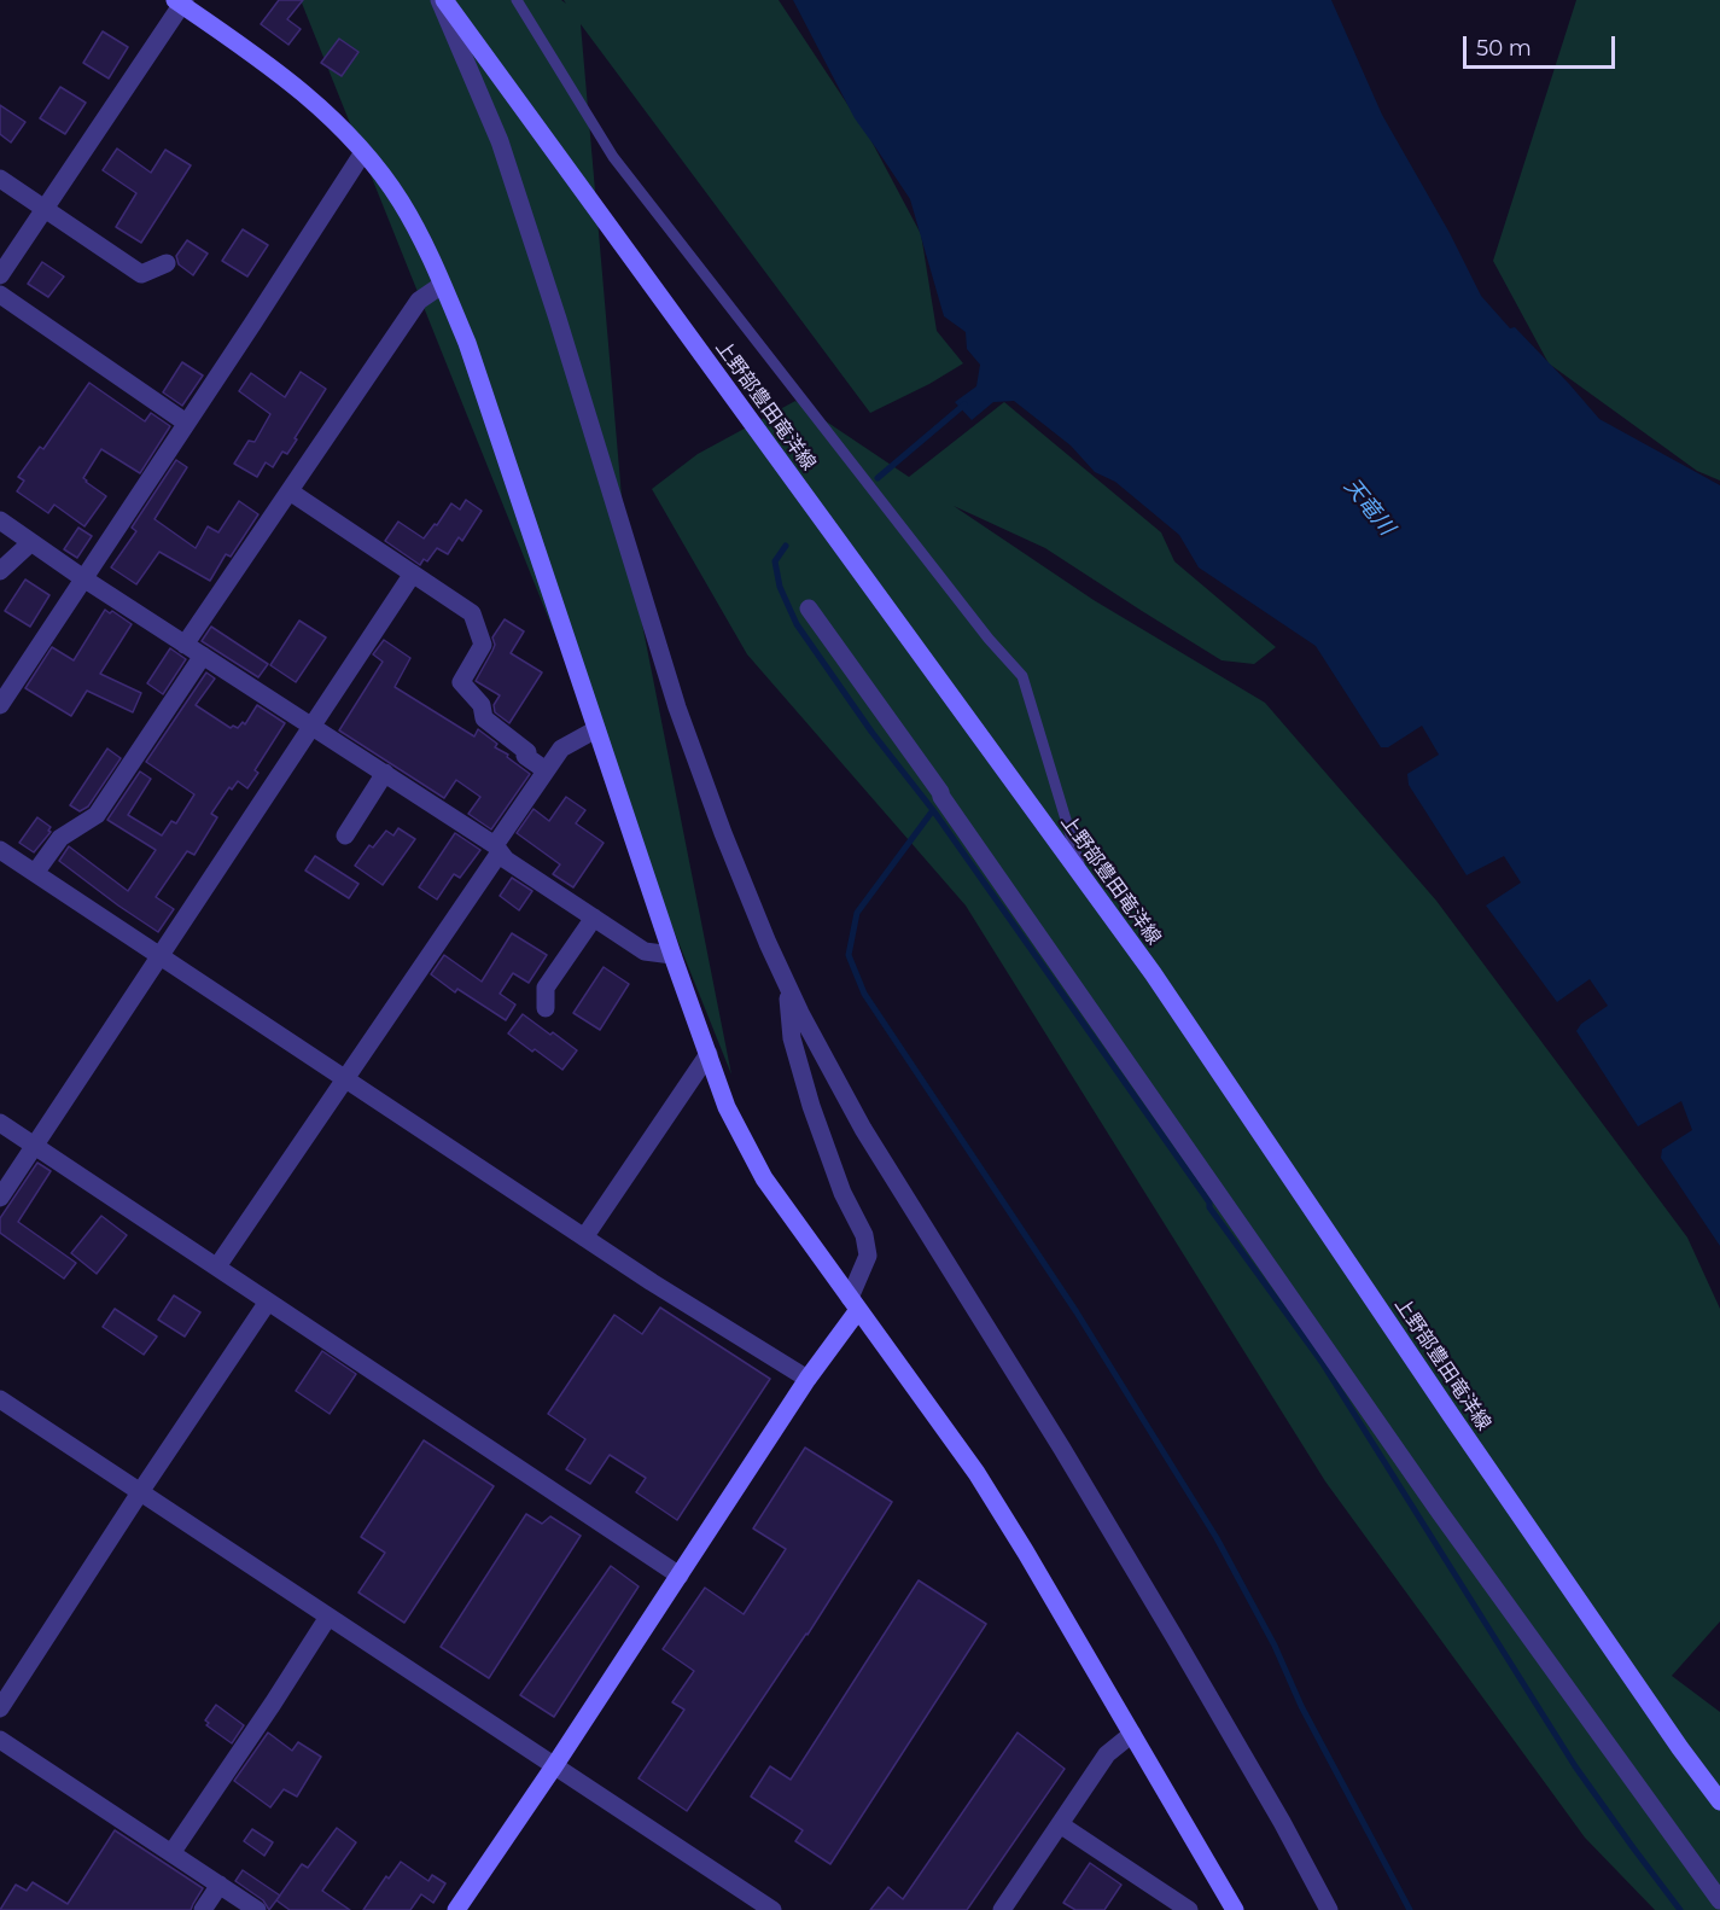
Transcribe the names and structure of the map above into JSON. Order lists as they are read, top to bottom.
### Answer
{
  "streets": {
    "street": ["上野部豊田竜洋線"]
  },
  "water": ["天竜川"],
  "scale_bar": "50 m"
}
